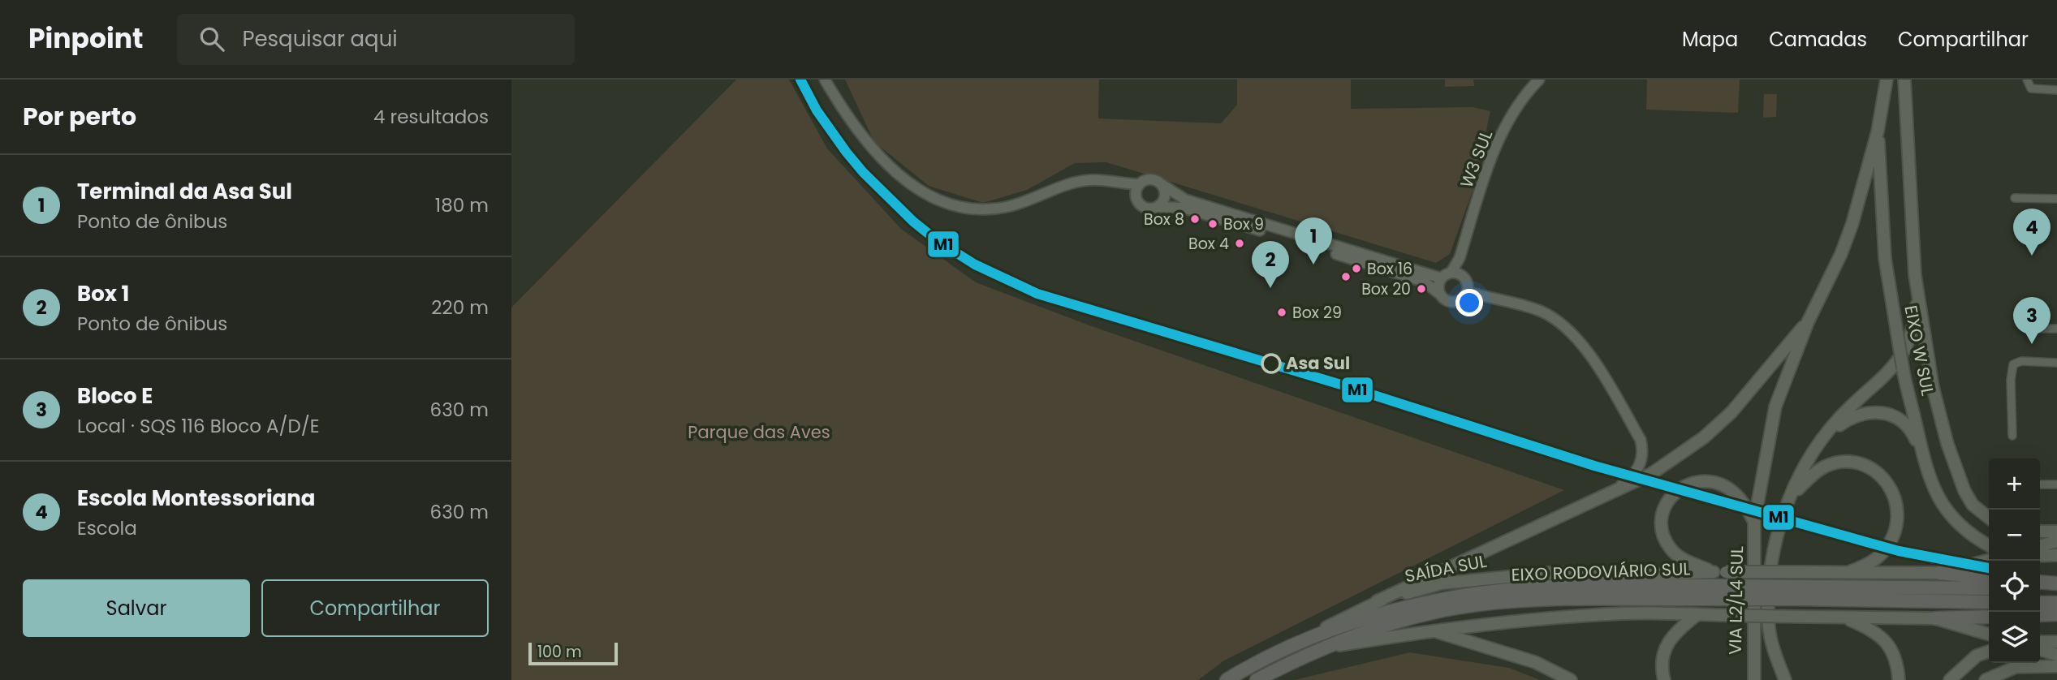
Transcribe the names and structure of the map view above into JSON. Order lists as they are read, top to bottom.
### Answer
{
  "streets": {
    "highway": ["EIXO RODOVIÁRIO SUL"],
    "main road": ["EIXO W SUL", "SAÍDA SUL", "VIA L2/L4 SUL"],
    "street": ["W3 SUL"]
  },
  "crossings": [
    ["EIXO W SUL", "VIA L2/L4 SUL"],
    ["SAÍDA SUL", "EIXO RODOVIÁRIO SUL"]
  ],
  "parks": ["Parque das Aves"],
  "places": [
    "Box 8",
    "Box 9",
    "Box 4",
    "Box 16",
    "Box 20",
    "Box 29",
    "Asa Sul"
  ],
  "lines": ["transit line M1"],
  "scale_bar": "100 m",
  "page": {
    "header": "Pinpoint",
    "search": "Pesquisar aqui",
    "nav": ["Mapa", "Camadas", "Compartilhar"],
    "heading": ["Por perto", "4 resultados"],
    "list": [
      {
        "mark": "1",
        "name": "Terminal da Asa Sul",
        "note": "Ponto de ônibus",
        "value": "180 m"
      },
      {
        "mark": "2",
        "name": "Box 1",
        "note": "Ponto de ônibus",
        "value": "220 m"
      },
      {
        "mark": "3",
        "name": "Bloco E",
        "note": "Local · SQS 116 Bloco A/D/E",
        "value": "630 m"
      },
      {
        "mark": "4",
        "name": "Escola Montessoriana",
        "note": "Escola",
        "value": "630 m"
      }
    ],
    "pins": [
      "4",
      "1",
      "2",
      "3"
    ],
    "map_buttons": ["+", "−"],
    "buttons": ["Salvar", "Compartilhar"],
    "scale": "100 m"
  }
}
